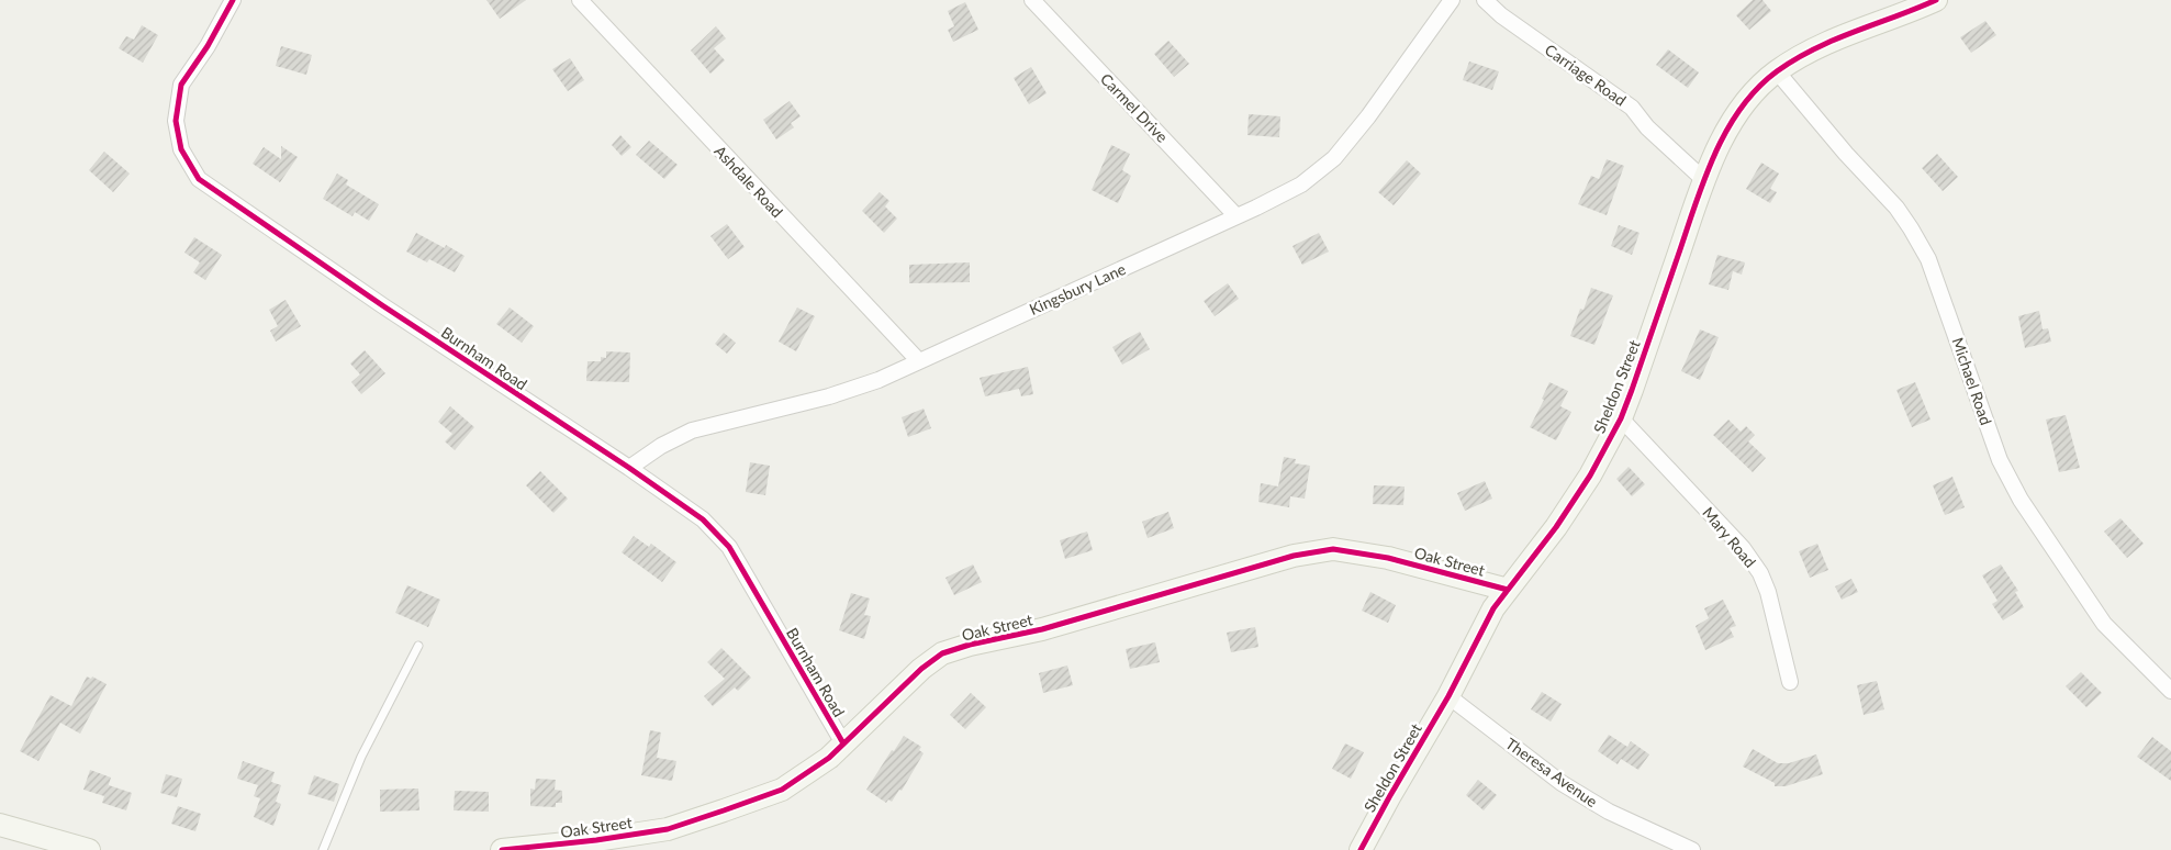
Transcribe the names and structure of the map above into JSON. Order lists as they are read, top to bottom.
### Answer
{
  "streets": {
    "street": [
      "Carriage Road",
      "Carmel Drive",
      "Ashdale Road",
      "Kingsbury Lane",
      "Burnham Road",
      "Michael Road",
      "Sheldon Street",
      "Mary Road",
      "Oak Street",
      "Theresa Avenue"
    ]
  },
  "crossings": [
    ["Carriage Road", "Sheldon Street"],
    ["Carmel Drive", "Kingsbury Lane"],
    ["Ashdale Road", "Kingsbury Lane"],
    ["Kingsbury Lane", "Burnham Road"],
    ["Burnham Road", "Oak Street"],
    ["Michael Road", "Sheldon Street"],
    ["Sheldon Street", "Mary Road"],
    ["Sheldon Street", "Oak Street"],
    ["Sheldon Street", "Theresa Avenue"]
  ]
}
